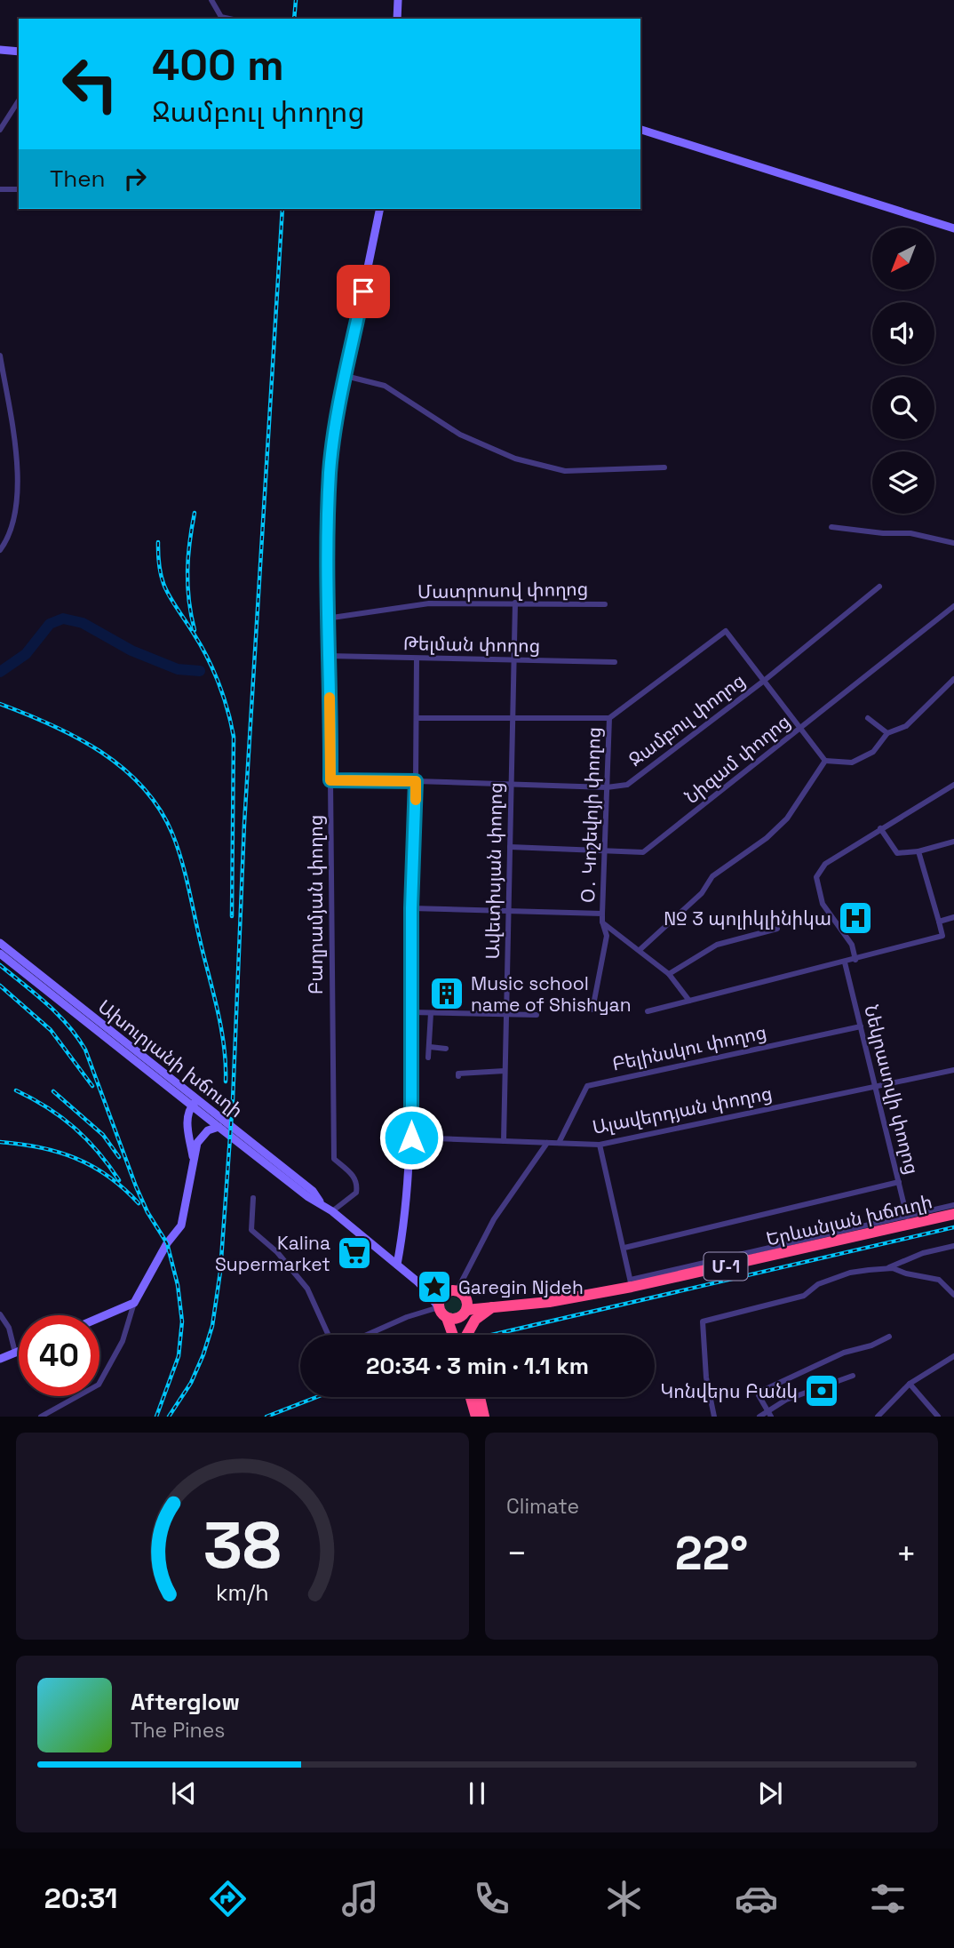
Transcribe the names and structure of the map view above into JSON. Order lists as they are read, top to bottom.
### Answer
{
  "streets": {
    "highway": ["Երևանյան խճուղի", "Մ-1"],
    "street": [
      "Մատրոսով փողոց",
      "Թելման փողոց",
      "Ջամբուլ փողոց",
      "Նիզամ փողոց",
      "Օ․ Կոշեվոյի փողոց",
      "Ավետիսյան փողոց",
      "Բաղրամյան փողոց",
      "Բելինսկու փողոց",
      "Ախուրյանի խճուղի",
      "Նեկրասովի փողոց",
      "Ալավերդյան փողոց"
    ]
  },
  "crossings": [
    ["Մատրոսով փողոց", "Ավետիսյան փողոց"],
    ["Մատրոսով փողոց", "Բաղրամյան փողոց"],
    ["Թելման փողոց", "Ավետիսյան փողոց"],
    ["Թելման փողոց", "Բաղրամյան փողոց"],
    ["Ջամբուլ փողոց", "Օ․ Կոշեվոյի փողոց"],
    ["Ջամբուլ փողոց", "Ավետիսյան փողոց"],
    ["Ջամբուլ փողոց", "Բաղրամյան փողոց"],
    ["Նիզամ փողոց", "Օ․ Կոշեվոյի փողոց"],
    ["Նիզամ փողոց", "Ավետիսյան փողոց"],
    ["Ավետիսյան փողոց", "Ալավերդյան փողոց"],
    ["Բաղրամյան փողոց", "Ախուրյանի խճուղի"],
    ["Բելինսկու փողոց", "Նեկրասովի փողոց"],
    ["Բելինսկու փողոց", "Ալավերդյան փողոց"],
    ["Ախուրյանի խճուղի", "Երևանյան խճուղի"],
    ["Նեկրասովի փողոց", "Ալավերդյան փողոց"],
    ["Նեկրասովի փողոց", "Երևանյան խճուղի"]
  ],
  "places": {
    "hospital": ["№ 3 պոլիկլինիկա"],
    "building": ["Music school name of Shishyan"],
    "supermarket": ["Kalina Supermarket"],
    "place": ["Garegin Njdeh"],
    "bank": ["Կոնվերս Բանկ"]
  },
  "north": "bottom left",
  "page": {
    "turn": ["400 m", "Ջամբուլ փողոց"],
    "then": "Then",
    "limit": "40",
    "trip": "20:34 · 3 min · 1.1 km",
    "tile": "Climate",
    "heat": ["−", "22°", "+"],
    "song": ["Afterglow", "The Pines"],
    "tabs": "20:31",
    "gauge": ["38", "km/h"]
  }
}
